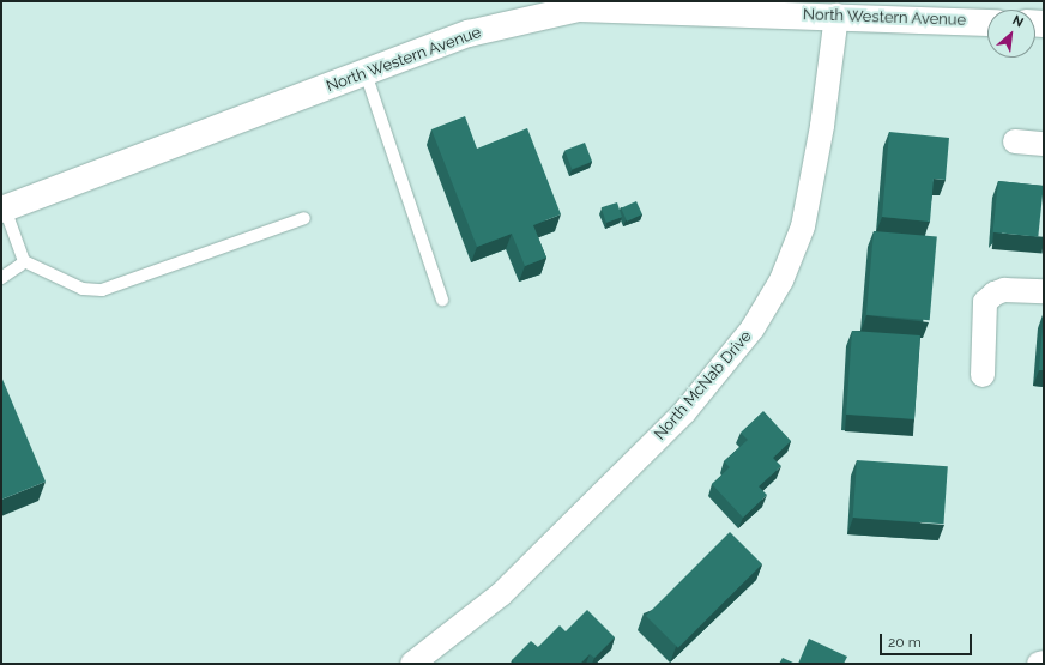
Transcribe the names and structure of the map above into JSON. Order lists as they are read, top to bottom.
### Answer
{
  "streets": {
    "street": ["North Western Avenue", "North McNab Drive"]
  },
  "crossings": [
    ["North Western Avenue", "North McNab Drive"]
  ],
  "scale_bar": "20 m",
  "north": "top right"
}
